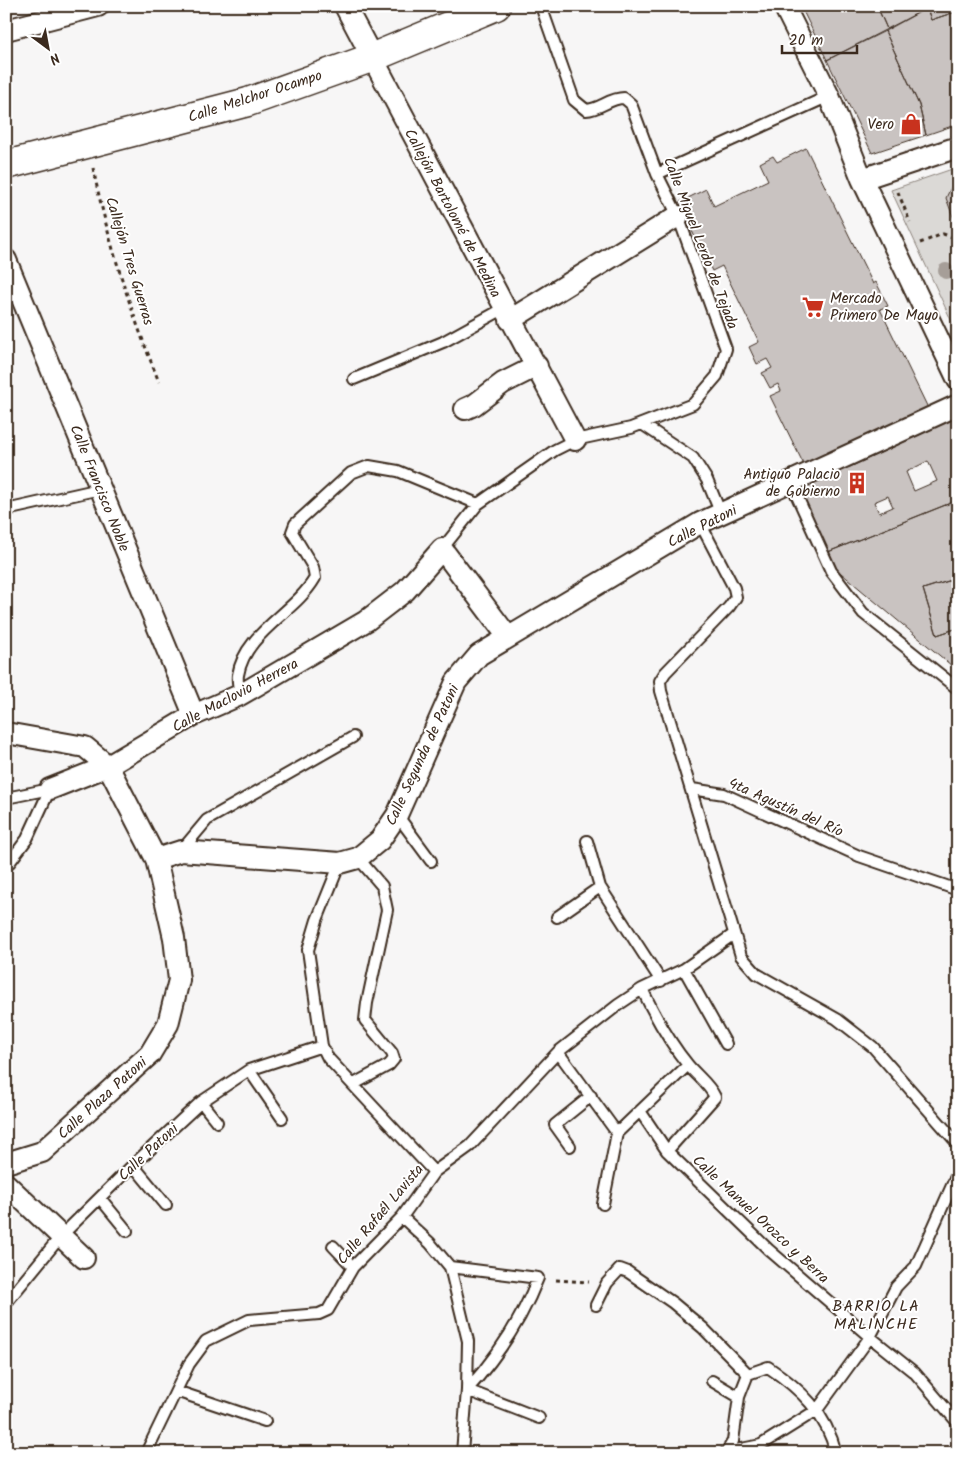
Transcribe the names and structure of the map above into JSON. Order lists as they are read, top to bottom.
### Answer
{
  "streets": {
    "street": [
      "Calle Melchor Ocampo",
      "Callejón Bartolomé de Medina",
      "Calle Francisco Noble",
      "Calle Patoni",
      "Calle Maclovio Herrera",
      "Calle Segunda de Patoni",
      "Calle Plaza Patoni"
    ],
    "lane": [
      "Calle Miguel Lerdo de Tejada",
      "4ta Agustín del Río",
      "Calle Rafaél Lavista",
      "Calle Manuel Orozco y Berra"
    ],
    "path": ["Callejón Tres Guerras"]
  },
  "crossings": [
    ["Calle Melchor Ocampo", "Callejón Bartolomé de Medina"],
    ["Calle Melchor Ocampo", "Callejón Tres Guerras"],
    ["Callejón Bartolomé de Medina", "Calle Miguel Lerdo de Tejada"],
    ["Calle Miguel Lerdo de Tejada", "Calle Maclovio Herrera"],
    ["Calle Francisco Noble", "Calle Maclovio Herrera"],
    ["Calle Patoni", "Calle Segunda de Patoni"],
    ["Calle Maclovio Herrera", "Calle Plaza Patoni"]
  ],
  "districts": ["BARRIO LA MALINCHE"],
  "places": {
    "shop": ["Vero"],
    "supermarket": ["Mercado Primero De Mayo"],
    "building": ["Antiguo Palacio de Gobierno"]
  },
  "scale_bar": "20 m",
  "north": "bottom right"
}
